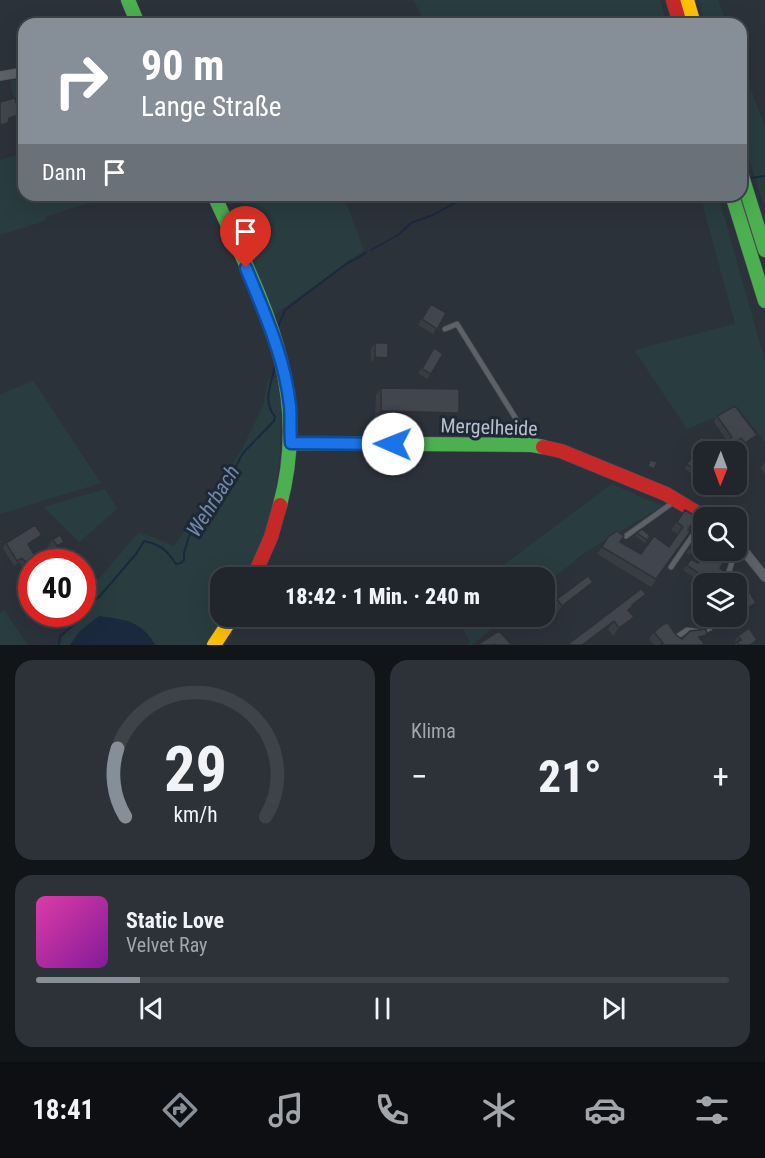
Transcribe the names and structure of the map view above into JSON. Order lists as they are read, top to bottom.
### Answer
{
  "streets": {
    "main road": ["Mergelheide"]
  },
  "water": ["Wehrbach"],
  "north": "bottom",
  "page": {
    "turn": ["90 m", "Lange Straße"],
    "then": "Dann",
    "limit": "40",
    "trip": "18:42 · 1 Min. · 240 m",
    "tile": "Klima",
    "heat": ["−", "21°", "+"],
    "song": ["Static Love", "Velvet Ray"],
    "tabs": "18:41",
    "gauge": ["29", "km/h"]
  }
}
